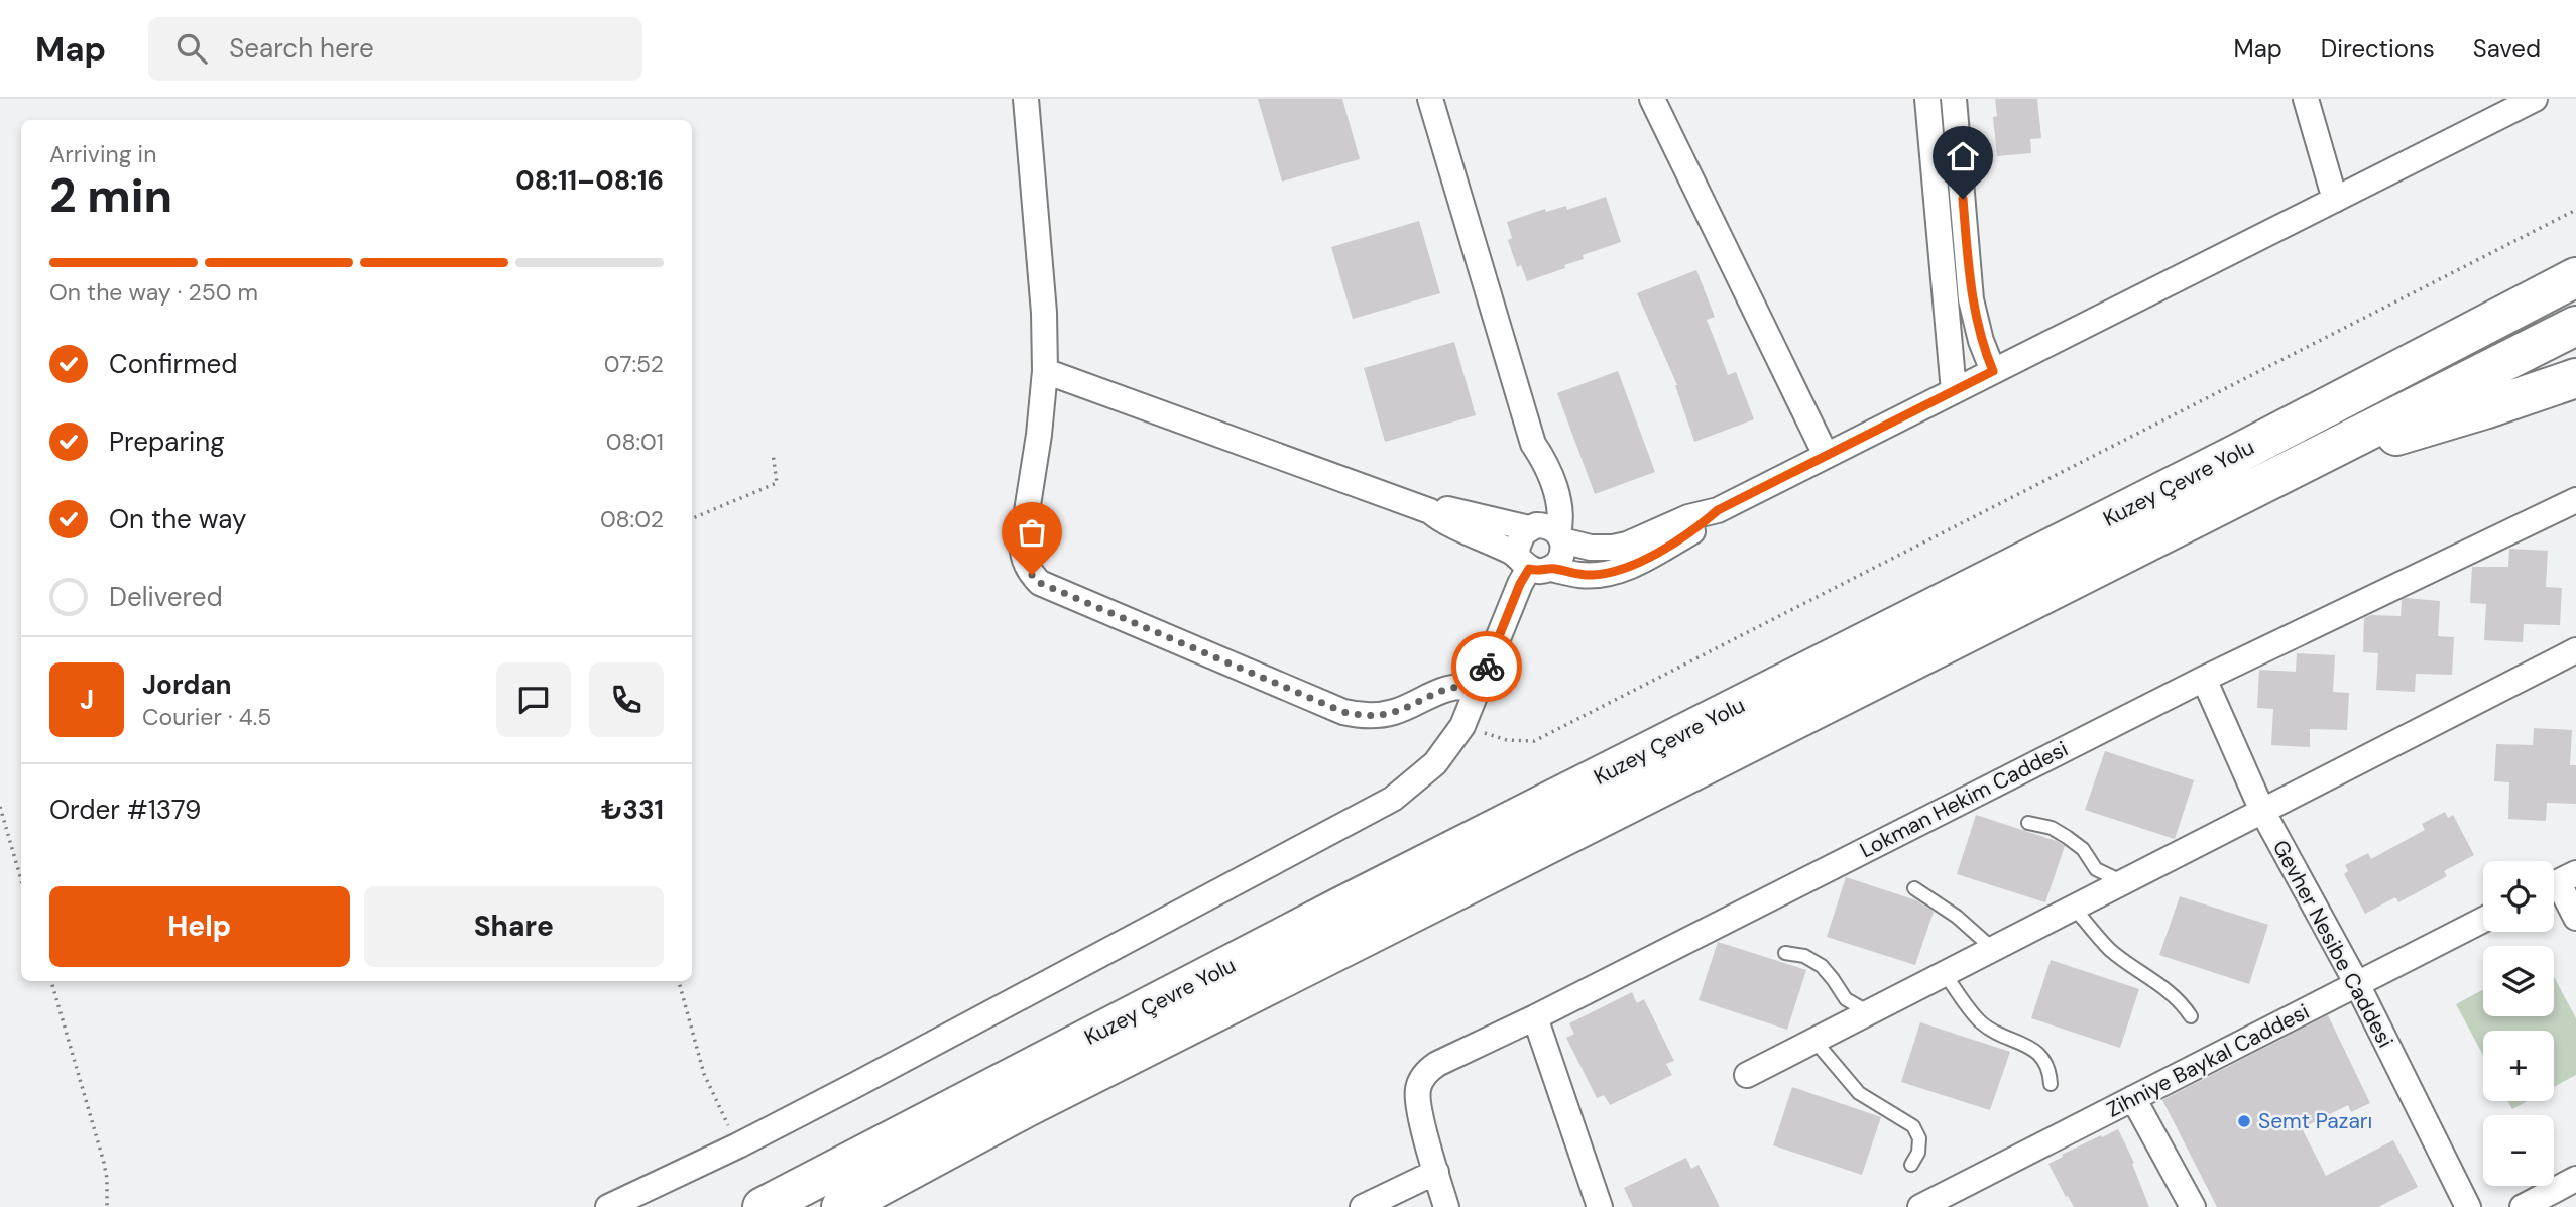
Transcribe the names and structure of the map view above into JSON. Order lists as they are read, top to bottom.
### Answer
{
  "streets": {
    "highway": ["Kuzey Çevre Yolu"],
    "street": ["Lokman Hekim Caddesi", "Gevher Nesibe Caddesi", "Zihniye Baykal Caddesi"]
  },
  "crossings": [
    ["Lokman Hekim Caddesi", "Gevher Nesibe Caddesi"],
    ["Gevher Nesibe Caddesi", "Zihniye Baykal Caddesi"]
  ],
  "places": ["Semt Pazarı"],
  "page": {
    "header": "Map",
    "search": "Search here",
    "nav": ["Map", "Directions", "Saved"],
    "heading": ["2 min", "Arriving in", "08:11–08:16"],
    "panel": [
      "Jordan",
      "Courier · 4.5",
      "Order #1379",
      "₺331"
    ],
    "bar": "On the way · 250 m",
    "list": [
      ["Confirmed", "07:52"],
      ["Preparing", "08:01"],
      ["On the way", "08:02"],
      "Delivered"
    ],
    "round": "J",
    "map_buttons": ["+", "−"],
    "buttons": ["Help", "Share"]
  }
}
